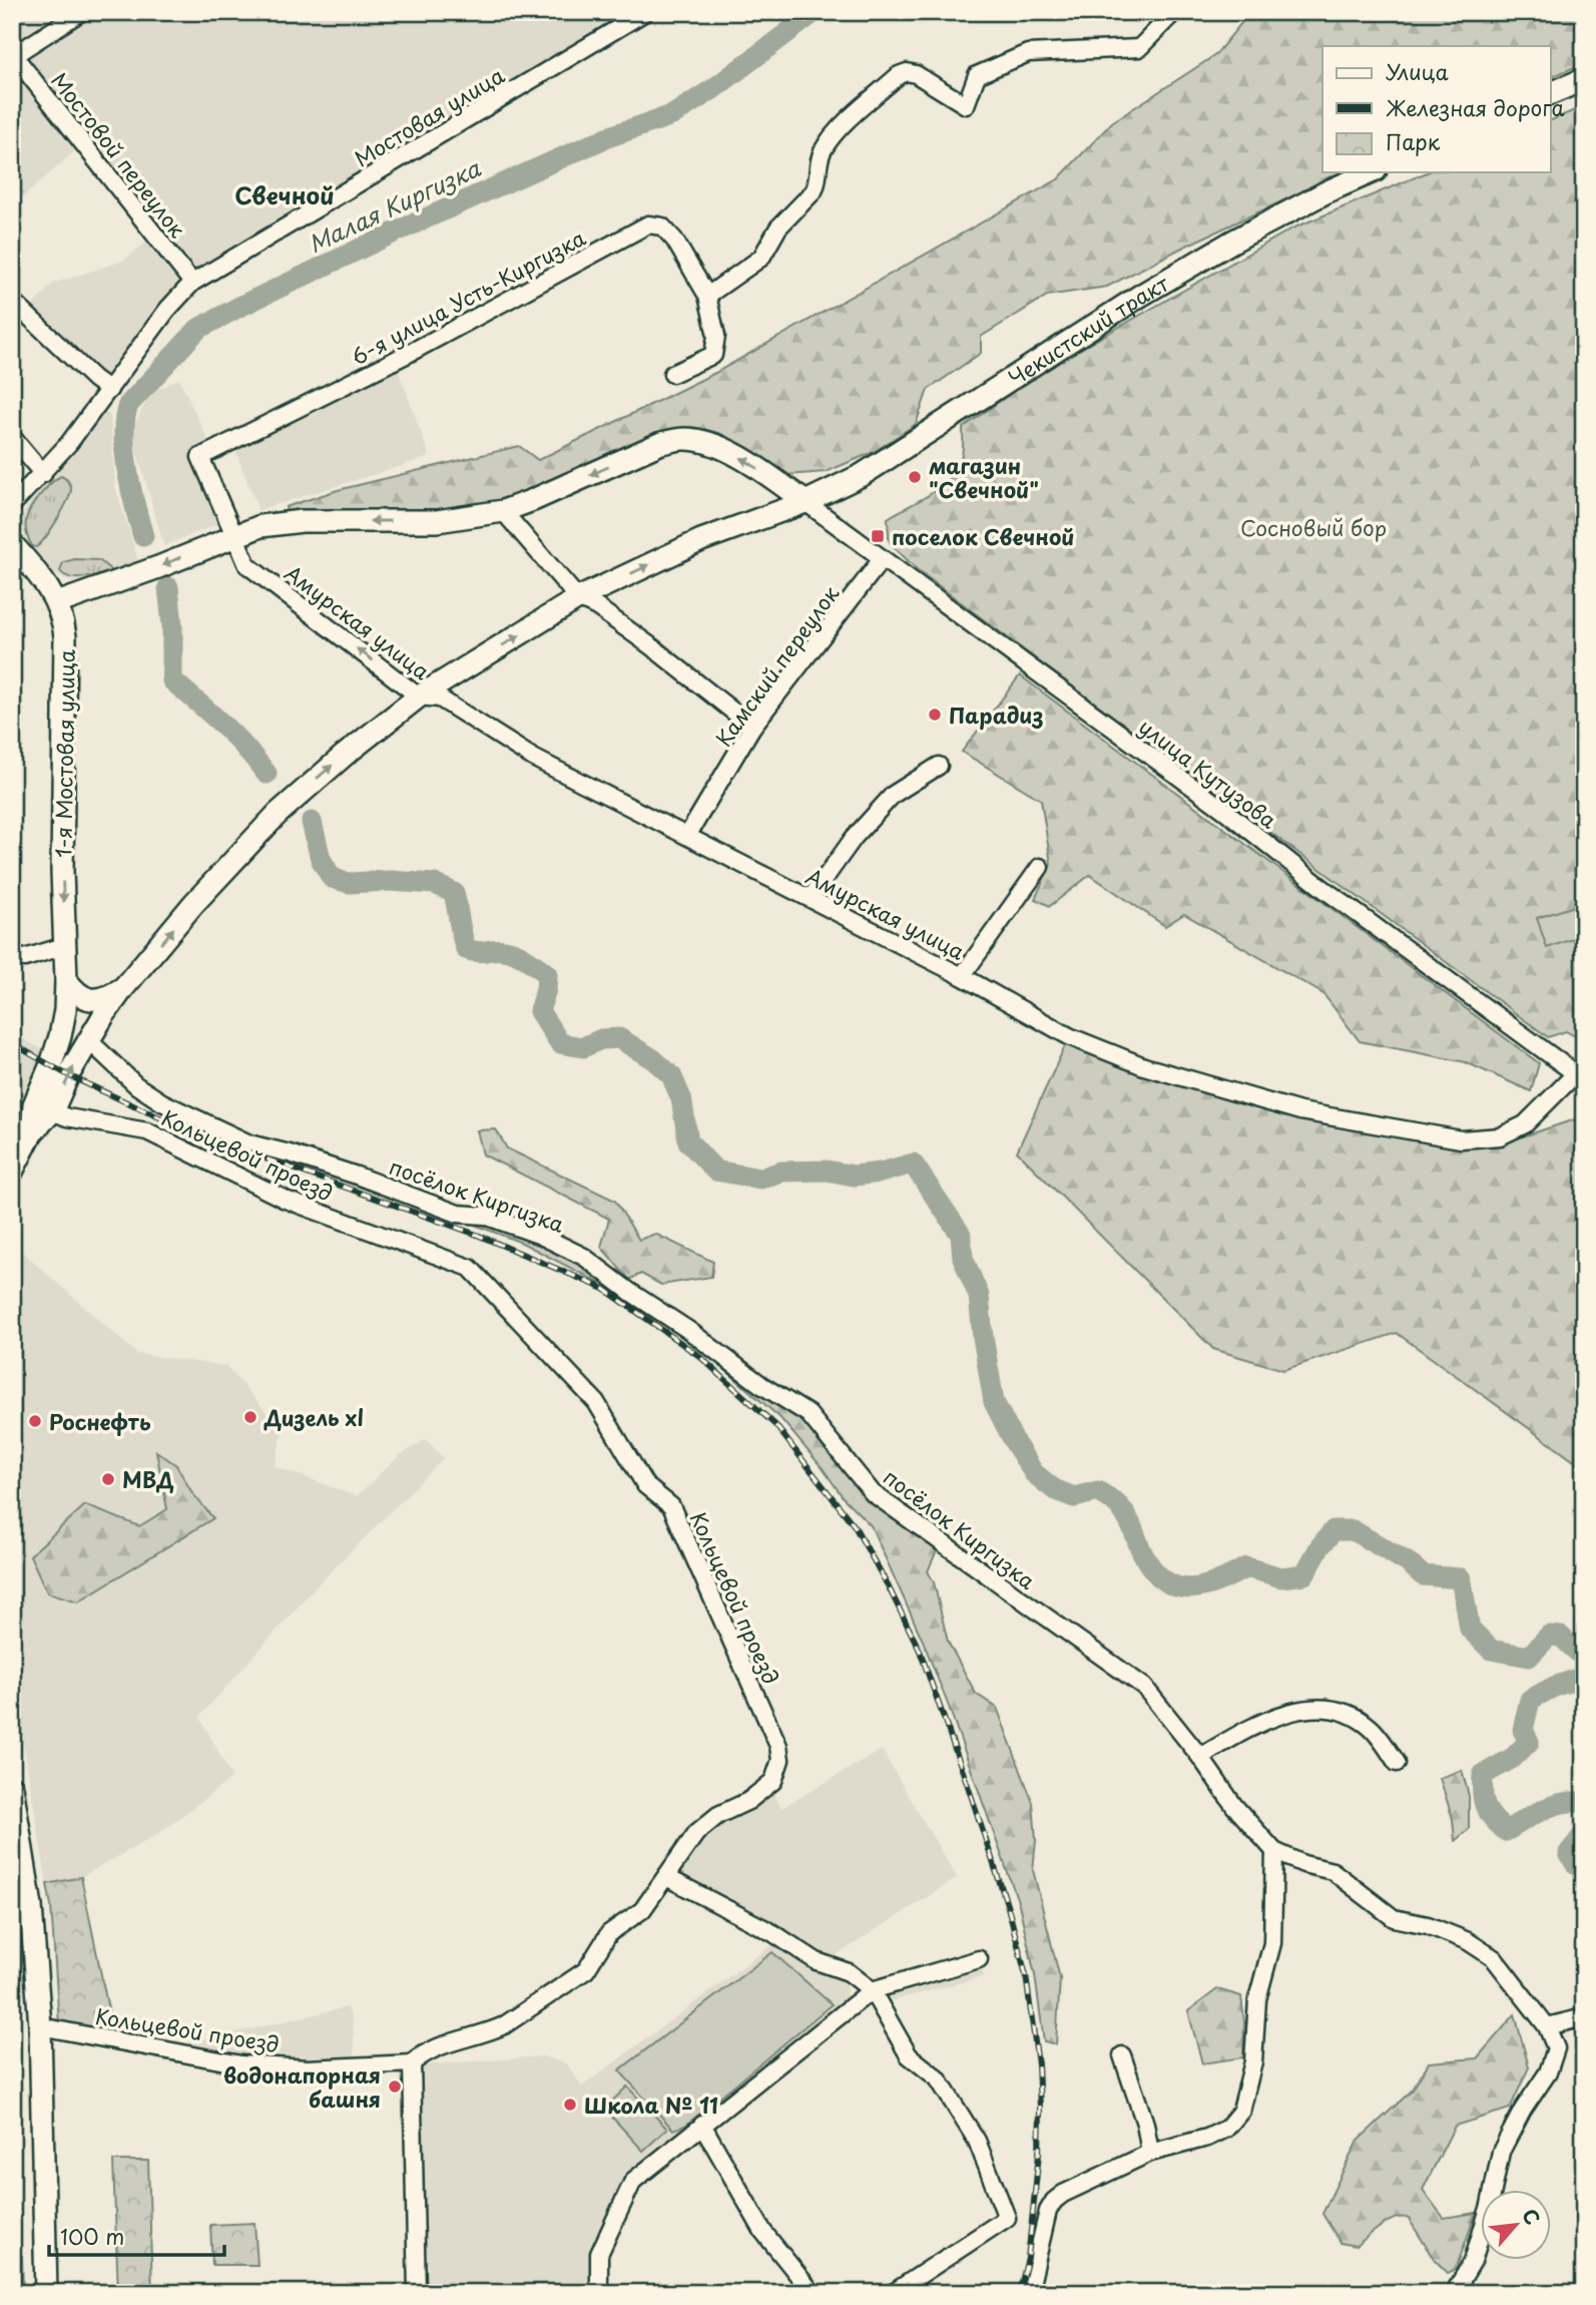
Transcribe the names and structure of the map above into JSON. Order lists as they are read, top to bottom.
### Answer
{
  "streets": {
    "main road": ["Чекистский тракт", "1-я Мостовая улица"],
    "street": [
      "Мостовая улица",
      "Мостовой переулок",
      "6-я улица Усть-Киргизка",
      "Амурская улица",
      "Камский переулок",
      "улица Кутузова",
      "Кольцевой проезд",
      "посёлок Киргизка"
    ]
  },
  "crossings": [
    ["Мостовая улица", "Мостовой переулок"],
    ["6-я улица Усть-Киргизка", "Амурская улица"],
    ["Чекистский тракт", "Амурская улица"],
    ["Чекистский тракт", "1-я Мостовая улица"],
    ["Чекистский тракт", "улица Кутузова"],
    ["Чекистский тракт", "Кольцевой проезд"],
    ["Чекистский тракт", "посёлок Киргизка"],
    ["Амурская улица", "Камский переулок"],
    ["Амурская улица", "улица Кутузова"],
    ["Камский переулок", "улица Кутузова"]
  ],
  "one_way": ["Чекистский тракт", "1-я Мостовая улица"],
  "districts": ["Свечной"],
  "water": ["Малая Киргизка"],
  "parks": ["Сосновый бор"],
  "places": {
    "other": [
      "магазин \"Свечной\"",
      "Парадиз",
      "Дизель xl",
      "Роснефть",
      "МВД",
      "водонапорная башня",
      "Школа № 11"
    ],
    "transit": ["поселок Свечной"]
  },
  "legend": ["Улица", "Железная дорога", "Парк"],
  "scale_bar": "100 m",
  "north": "top right"
}
